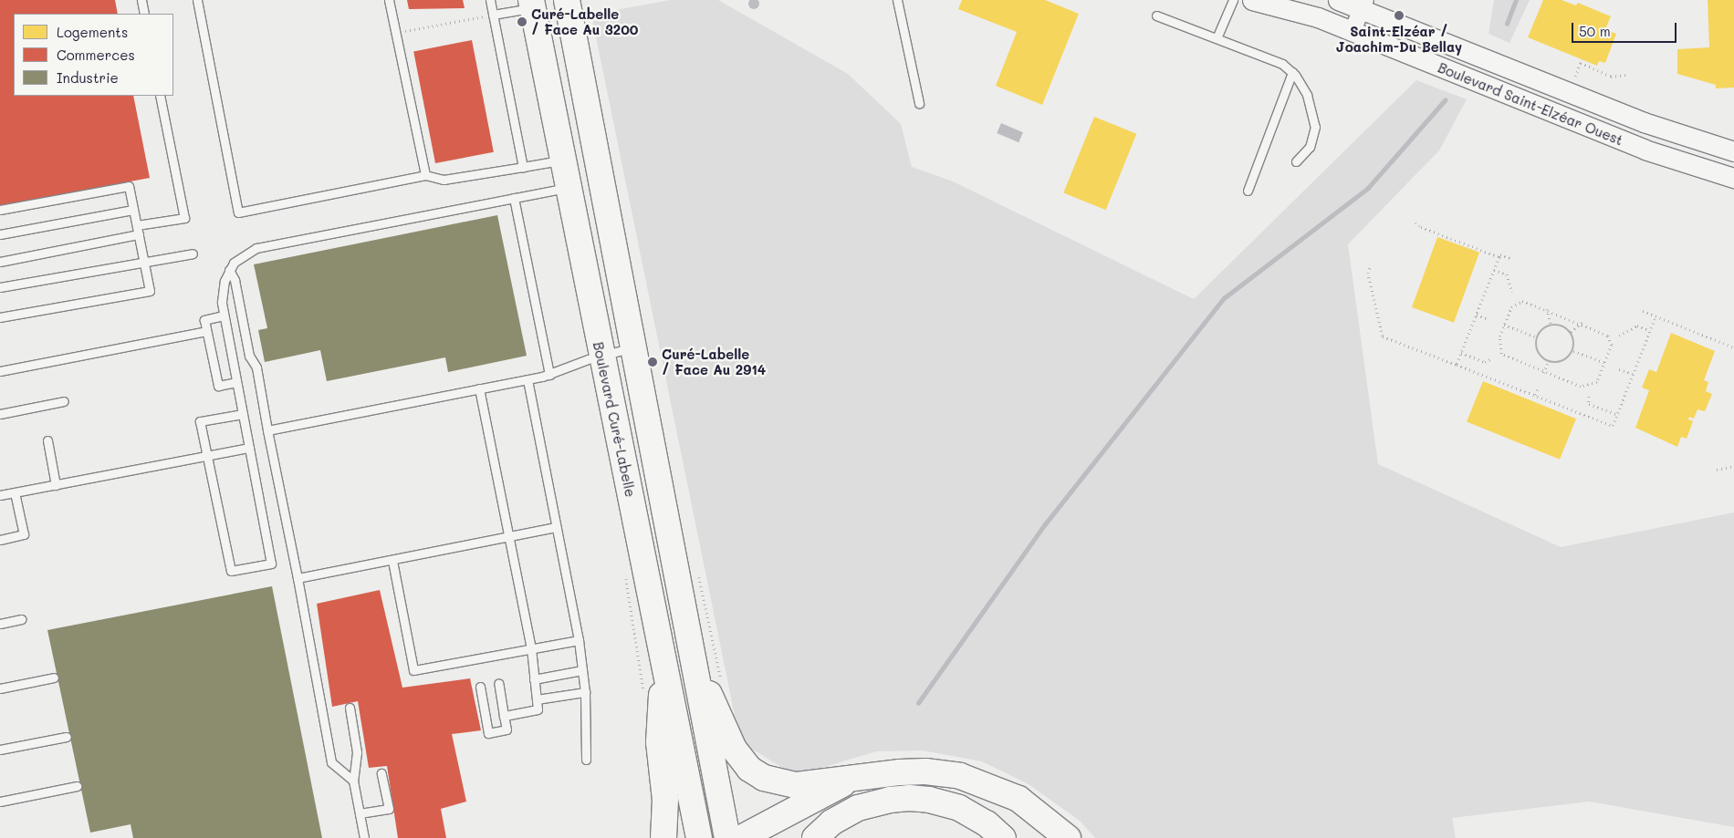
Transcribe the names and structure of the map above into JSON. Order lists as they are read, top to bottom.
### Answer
{
  "streets": {
    "main road": ["Boulevard Curé-Labelle"],
    "street": ["Boulevard Saint-Elzéar Ouest"]
  },
  "places": ["Saint-Elzéar / Joachim-Du Bellay", "Curé-Labelle / Face Au 3200", "Curé-Labelle / Face Au 2914"],
  "legend": ["Logements", "Commerces", "Industrie"],
  "scale_bar": "50 m"
}
